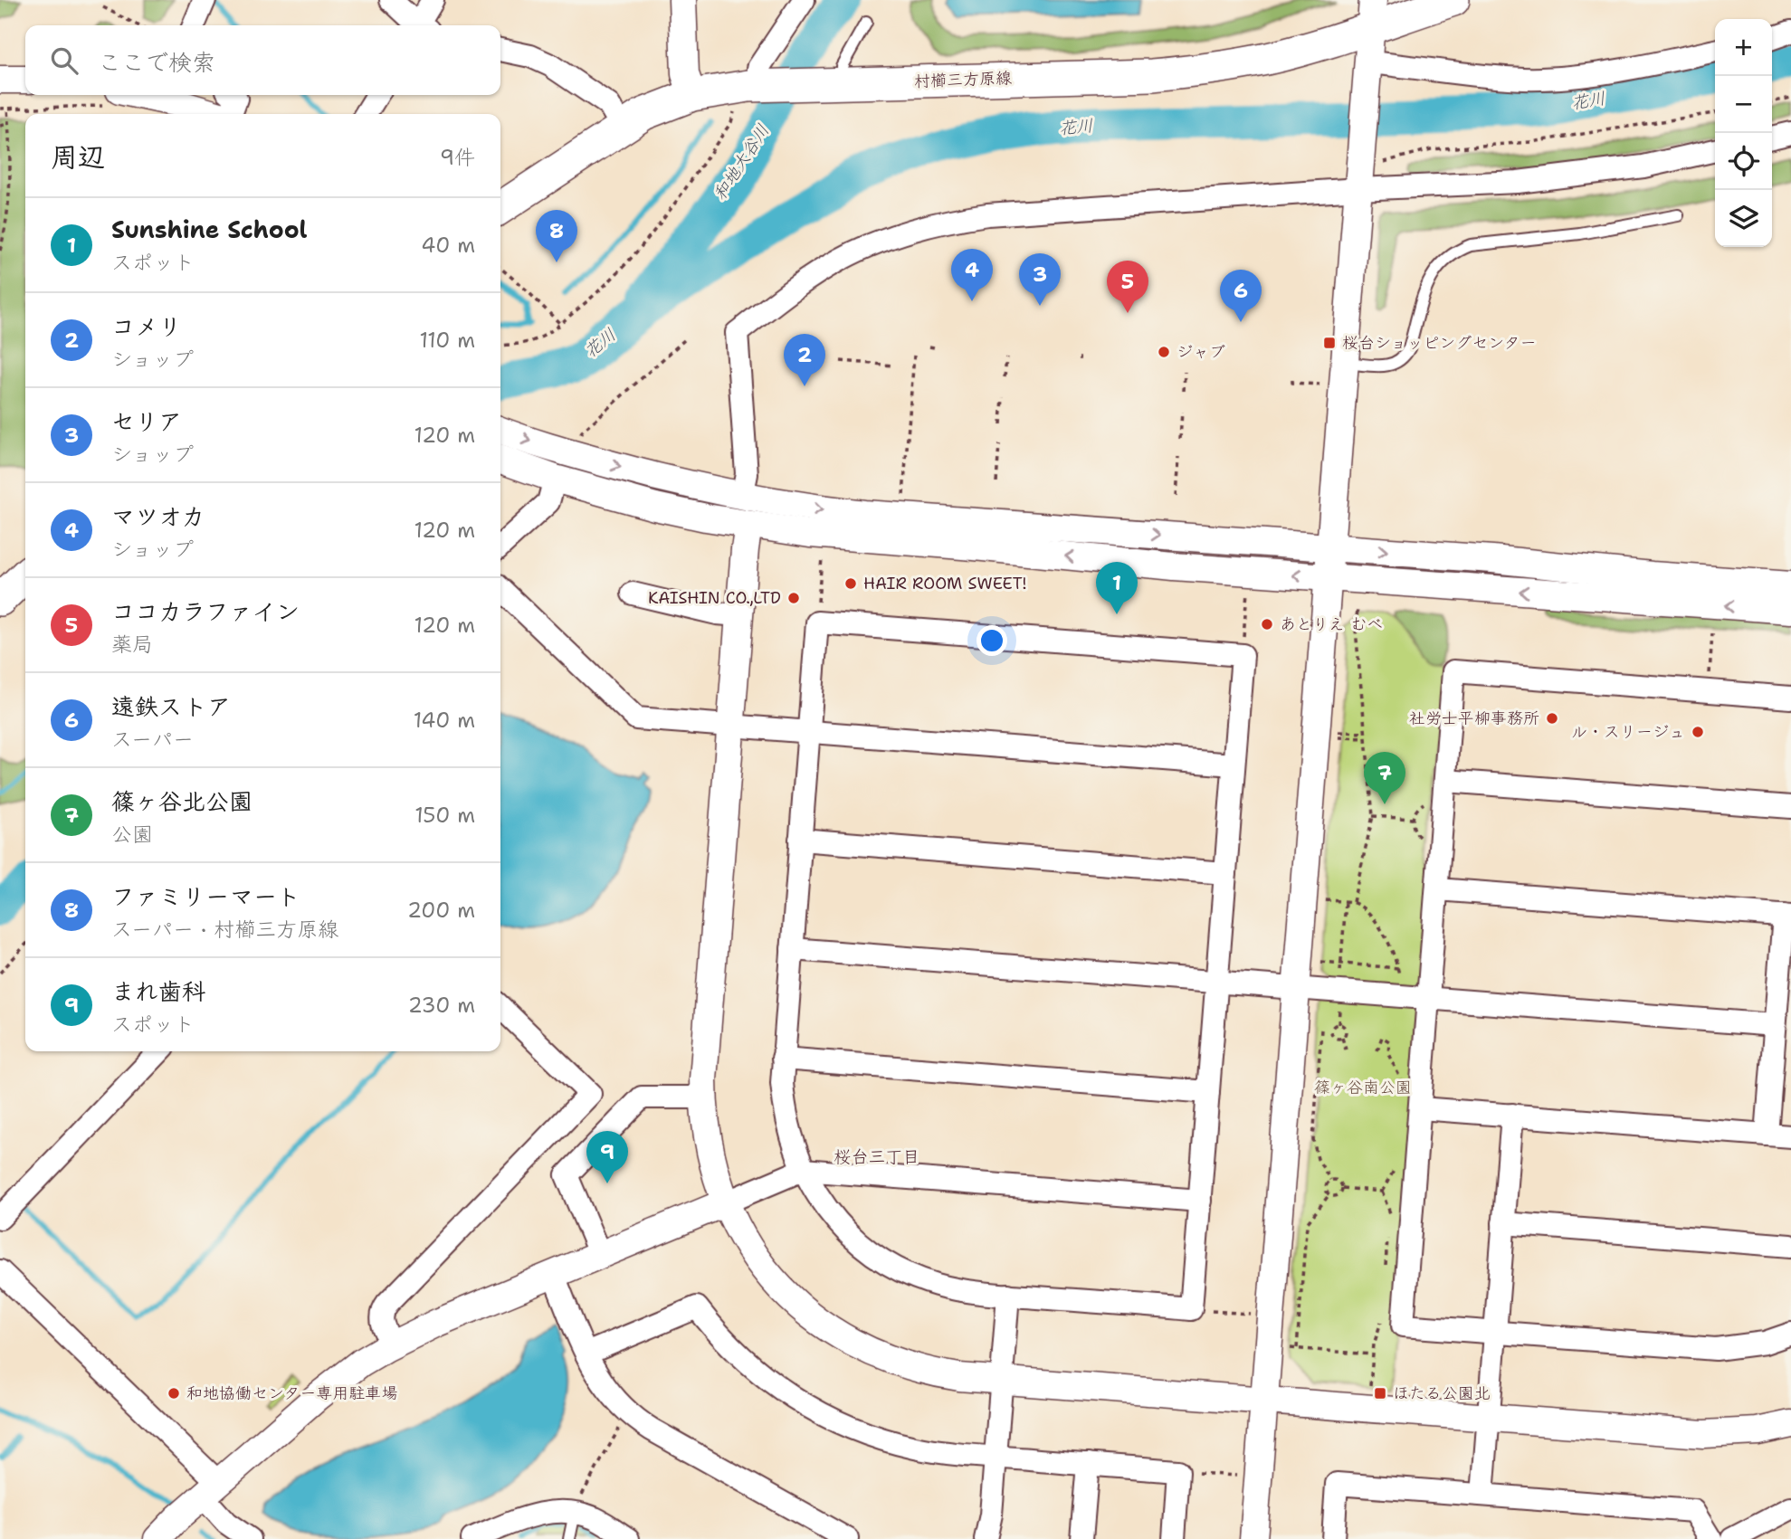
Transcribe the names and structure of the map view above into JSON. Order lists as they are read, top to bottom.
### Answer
{
  "streets": {
    "main road": ["村櫛三方原線"]
  },
  "districts": ["桜台三丁目"],
  "water": ["花川", "和地大谷川"],
  "parks": ["篠ヶ谷南公園"],
  "places": {
    "transit": ["桜台ショッピングセンター", "ほたる公園北"],
    "other": [
      "ジャブ",
      "HAIR ROOM SWEET!",
      "KAISHIN CO.,LTD",
      "あとりえ むべ",
      "社労士平柳事務所",
      "ル・スリージュ",
      "和地協働センター専用駐車場"
    ]
  },
  "page": {
    "map_buttons": ["+", "−"],
    "search": "ここで検索",
    "heading": ["周辺", "9件"],
    "list": [
      {
        "mark": "1",
        "name": "Sunshine School",
        "note": "スポット",
        "value": "40 m"
      },
      {
        "mark": "2",
        "name": "コメリ",
        "note": "ショップ",
        "value": "110 m"
      },
      {
        "mark": "3",
        "name": "セリア",
        "note": "ショップ",
        "value": "120 m"
      },
      {
        "mark": "4",
        "name": "マツオカ",
        "note": "ショップ",
        "value": "120 m"
      },
      {
        "mark": "5",
        "name": "ココカラファイン",
        "note": "薬局",
        "value": "120 m"
      },
      {
        "mark": "6",
        "name": "遠鉄ストア",
        "note": "スーパー",
        "value": "140 m"
      },
      {
        "mark": "7",
        "name": "篠ヶ谷北公園",
        "note": "公園",
        "value": "150 m"
      },
      {
        "mark": "8",
        "name": "ファミリーマート",
        "note": "スーパー · 村櫛三方原線",
        "value": "200 m"
      },
      {
        "mark": "9",
        "name": "まれ歯科",
        "note": "スポット",
        "value": "230 m"
      }
    ],
    "pins": [
      "8",
      "4",
      "3",
      "5",
      "6",
      "2",
      "1",
      "7",
      "9"
    ]
  }
}
